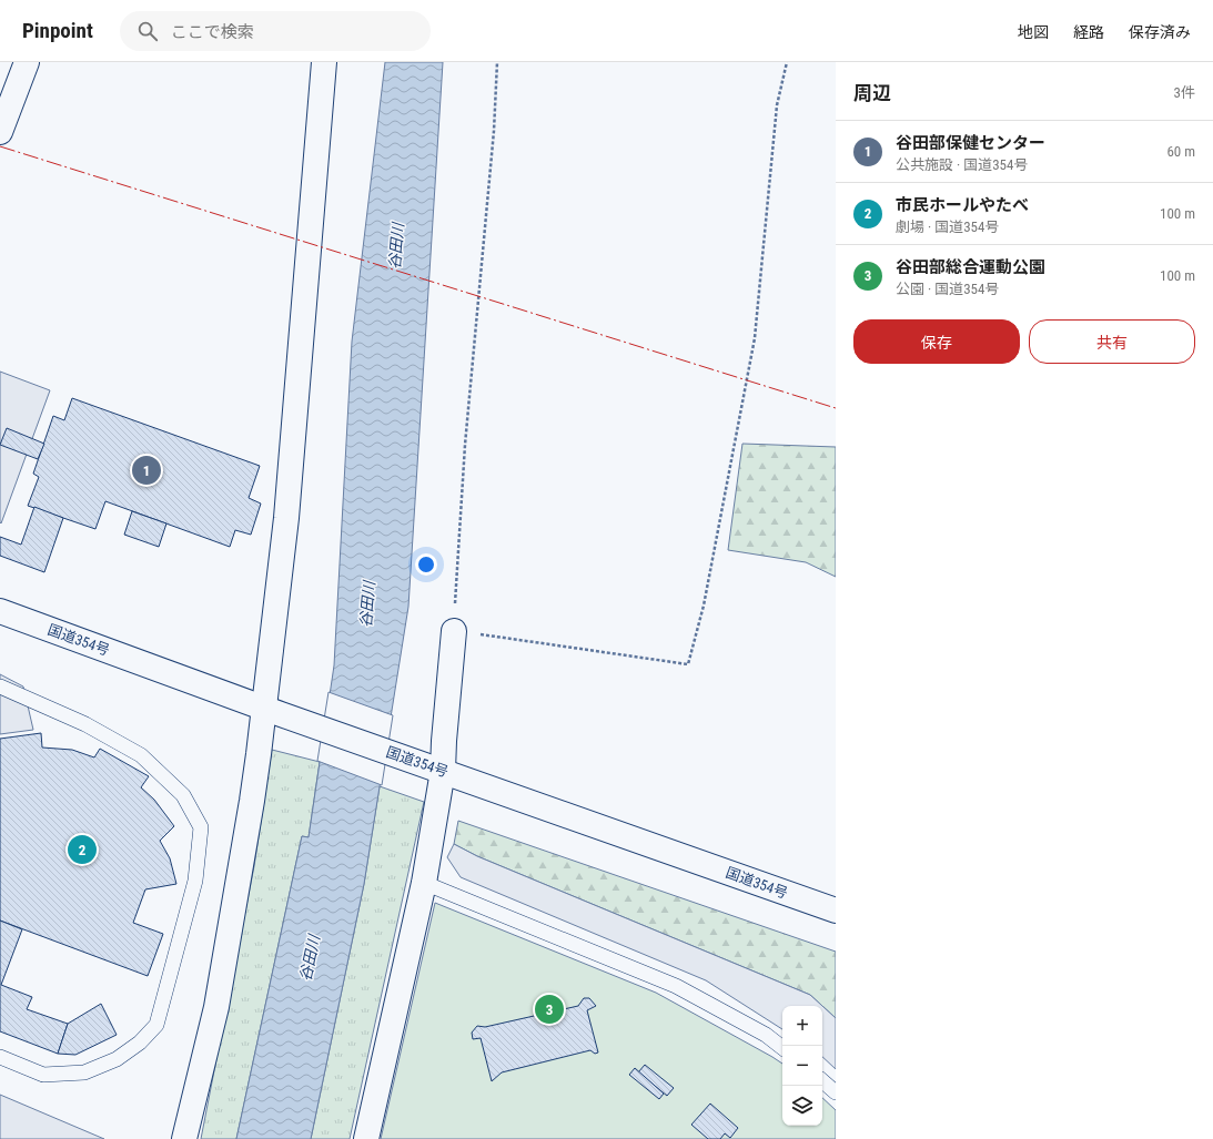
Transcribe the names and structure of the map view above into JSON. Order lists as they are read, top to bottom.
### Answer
{
  "streets": {
    "main road": ["国道354号"]
  },
  "water": ["谷田川"],
  "page": {
    "header": "Pinpoint",
    "search": "ここで検索",
    "nav": ["地図", "経路", "保存済み"],
    "heading": ["周辺", "3件"],
    "list": [
      {
        "mark": "1",
        "name": "谷田部保健センター",
        "note": "公共施設 · 国道354号",
        "value": "60 m"
      },
      {
        "mark": "2",
        "name": "市民ホールやたべ",
        "note": "劇場 · 国道354号",
        "value": "100 m"
      },
      {
        "mark": "3",
        "name": "谷田部総合運動公園",
        "note": "公園 · 国道354号",
        "value": "100 m"
      }
    ],
    "buttons": ["保存", "共有"],
    "pins": ["1", "2", "3"],
    "map_buttons": ["+", "−"]
  }
}
